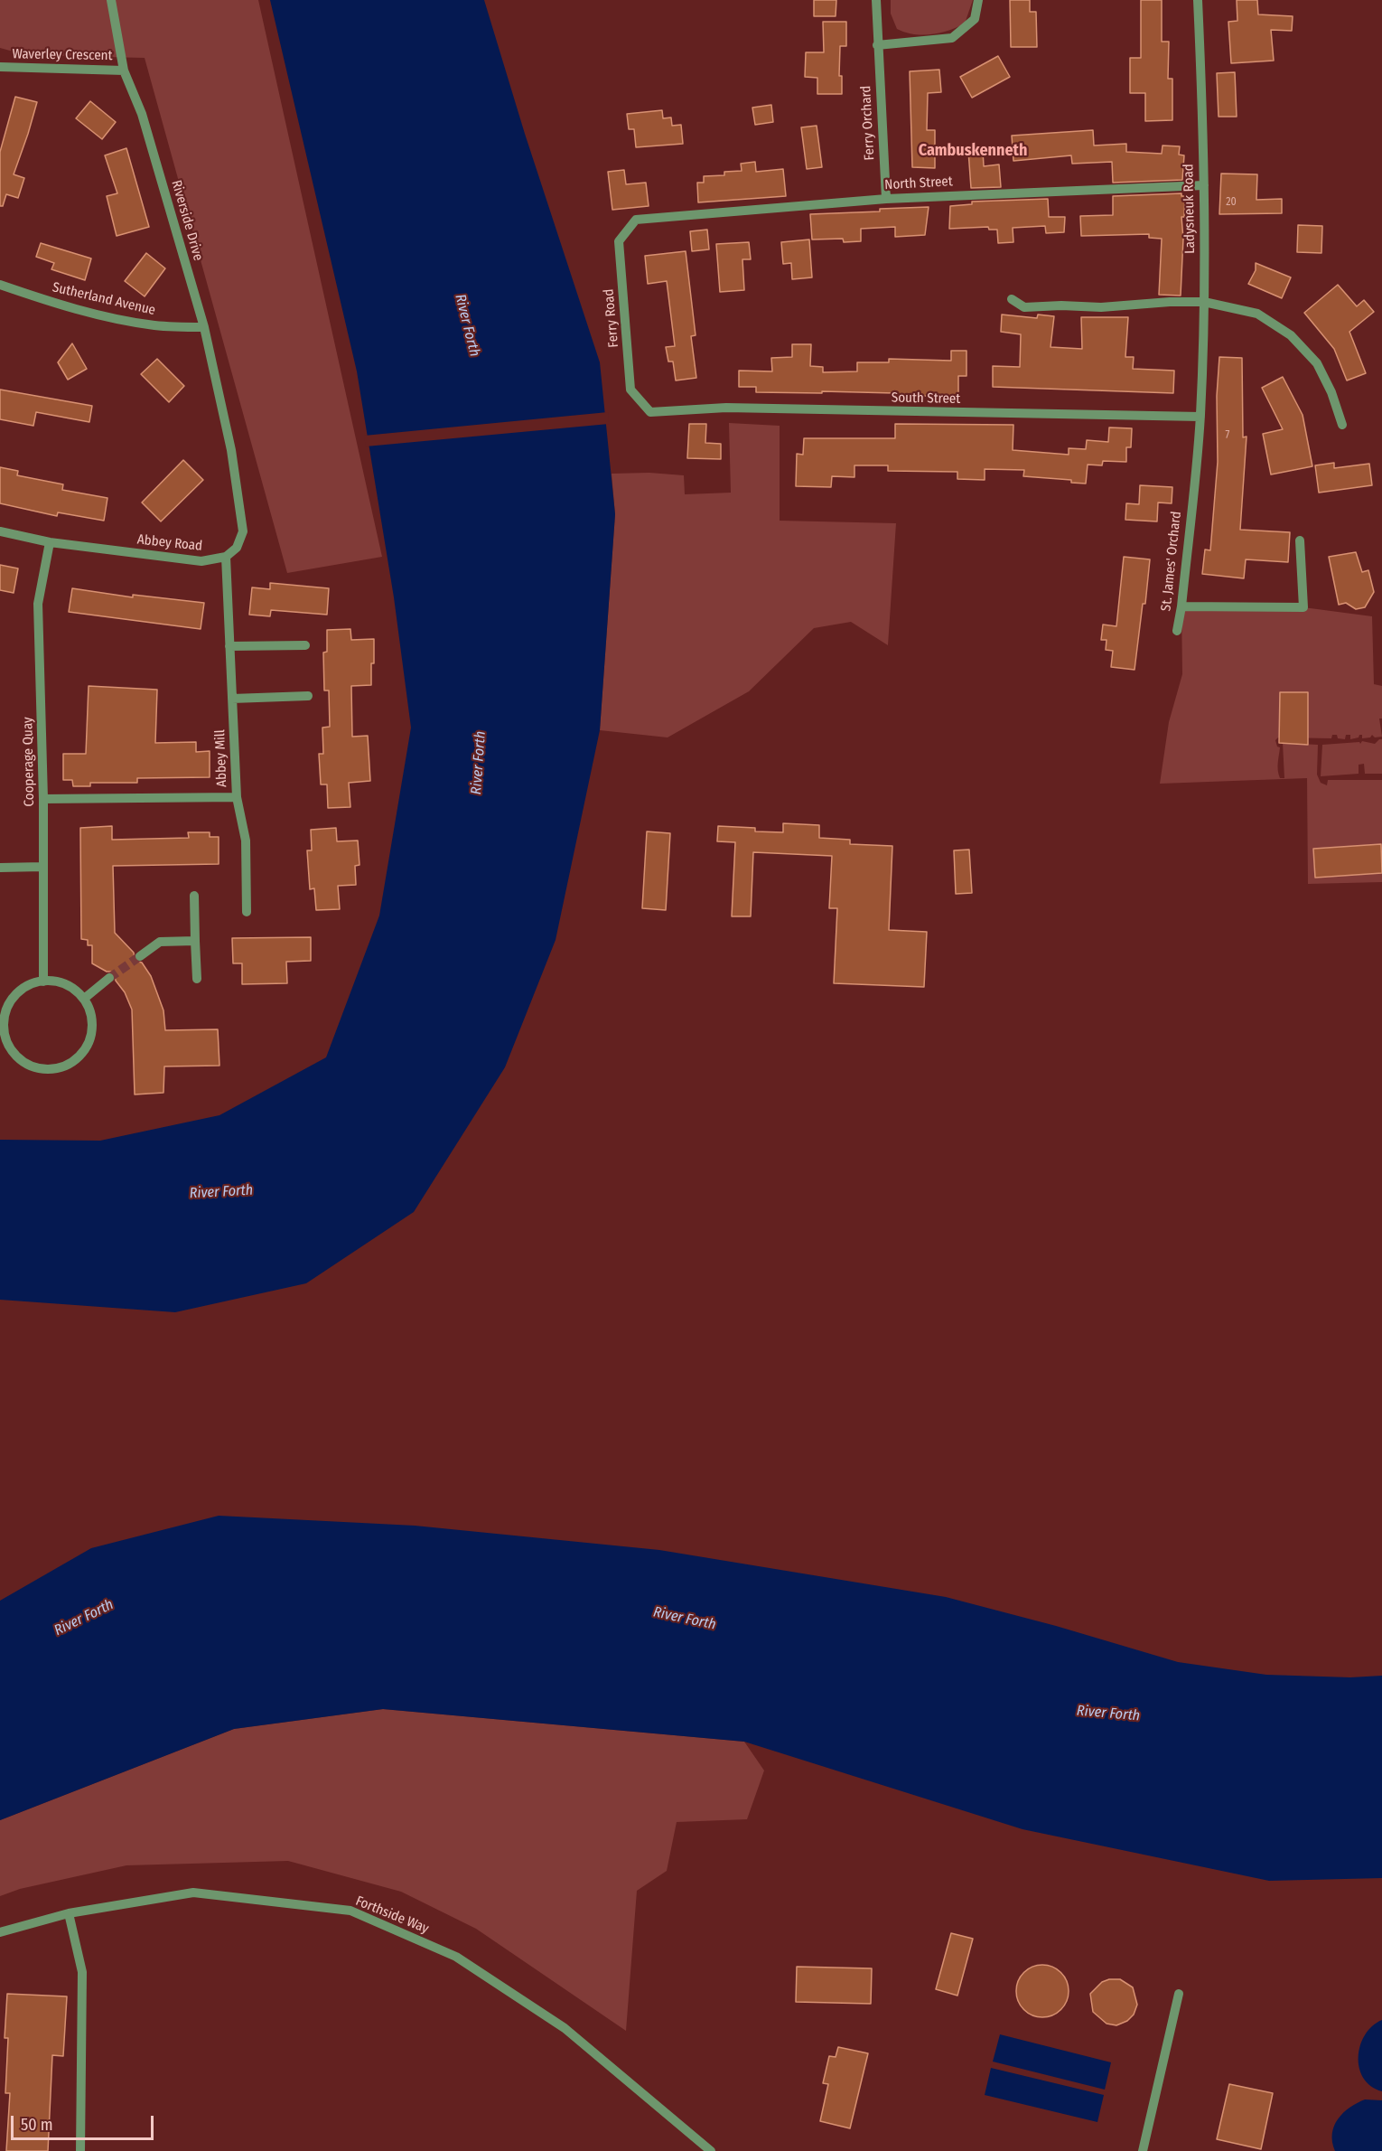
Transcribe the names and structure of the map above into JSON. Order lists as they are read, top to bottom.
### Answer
{
  "streets": {
    "street": [
      "Waverley Crescent",
      "Ferry Orchard",
      "North Street",
      "Ladysneuk Road",
      "Riverside Drive",
      "Sutherland Avenue",
      "Ferry Road",
      "South Street",
      "Abbey Road",
      "St. James' Orchard",
      "Abbey Mill",
      "Cooperage Quay",
      "Forthside Way"
    ]
  },
  "crossings": [
    ["Waverley Crescent", "Riverside Drive"],
    ["Ferry Orchard", "North Street"],
    ["North Street", "Ladysneuk Road"],
    ["North Street", "Ferry Road"],
    ["Ladysneuk Road", "South Street"],
    ["Ladysneuk Road", "St. James' Orchard"],
    ["Riverside Drive", "Sutherland Avenue"],
    ["Riverside Drive", "Abbey Road"],
    ["Riverside Drive", "Abbey Mill"],
    ["Ferry Road", "South Street"],
    ["South Street", "St. James' Orchard"],
    ["Abbey Road", "Abbey Mill"],
    ["Abbey Road", "Cooperage Quay"],
    ["Abbey Mill", "Cooperage Quay"]
  ],
  "districts": ["Cambuskenneth"],
  "water": ["River Forth"],
  "house_numbers": ["20", "7"],
  "scale_bar": "50 m"
}
